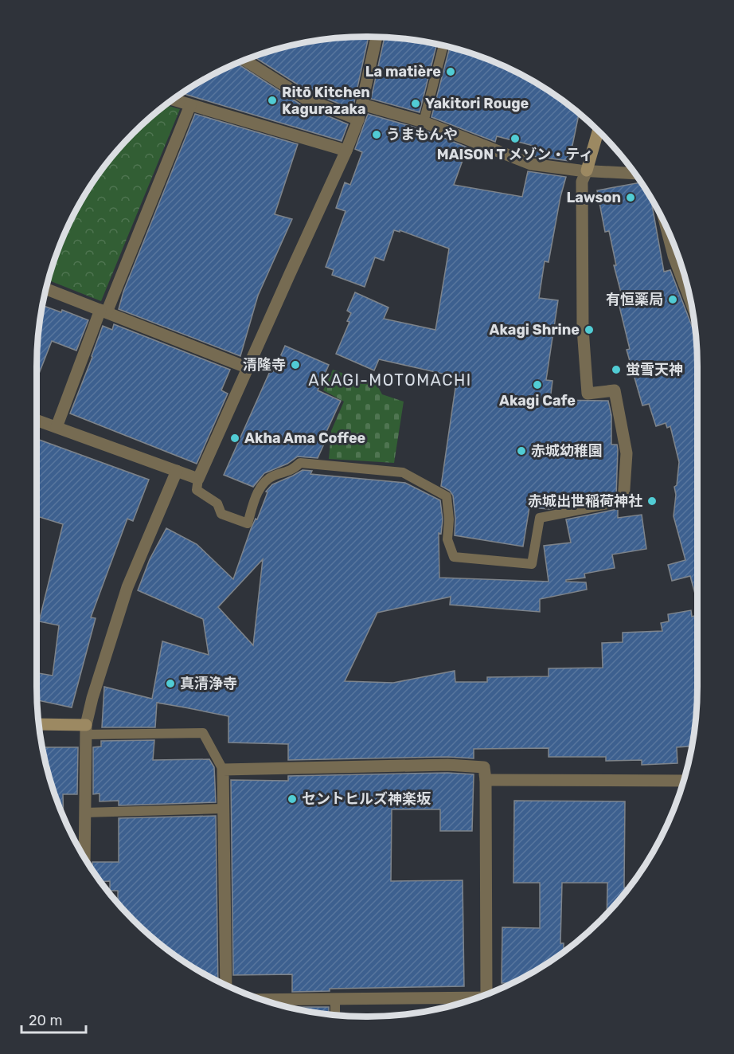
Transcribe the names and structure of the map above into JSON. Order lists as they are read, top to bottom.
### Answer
{
  "districts": ["AKAGI-MOTOMACHI"],
  "places": [
    "La matière",
    "Ritō Kitchen Kagurazaka",
    "Yakitori Rouge",
    "うまもんや",
    "MAISON T メゾン・ティ",
    "Lawson",
    "有恒薬局",
    "Akagi Shrine",
    "清隆寺",
    "蛍雪天神",
    "Akagi Cafe",
    "Akha Ama Coffee",
    "赤城幼稚園",
    "赤城出世稲荷神社",
    "真清浄寺",
    "セントヒルズ神楽坂"
  ],
  "scale_bar": "20 m"
}
